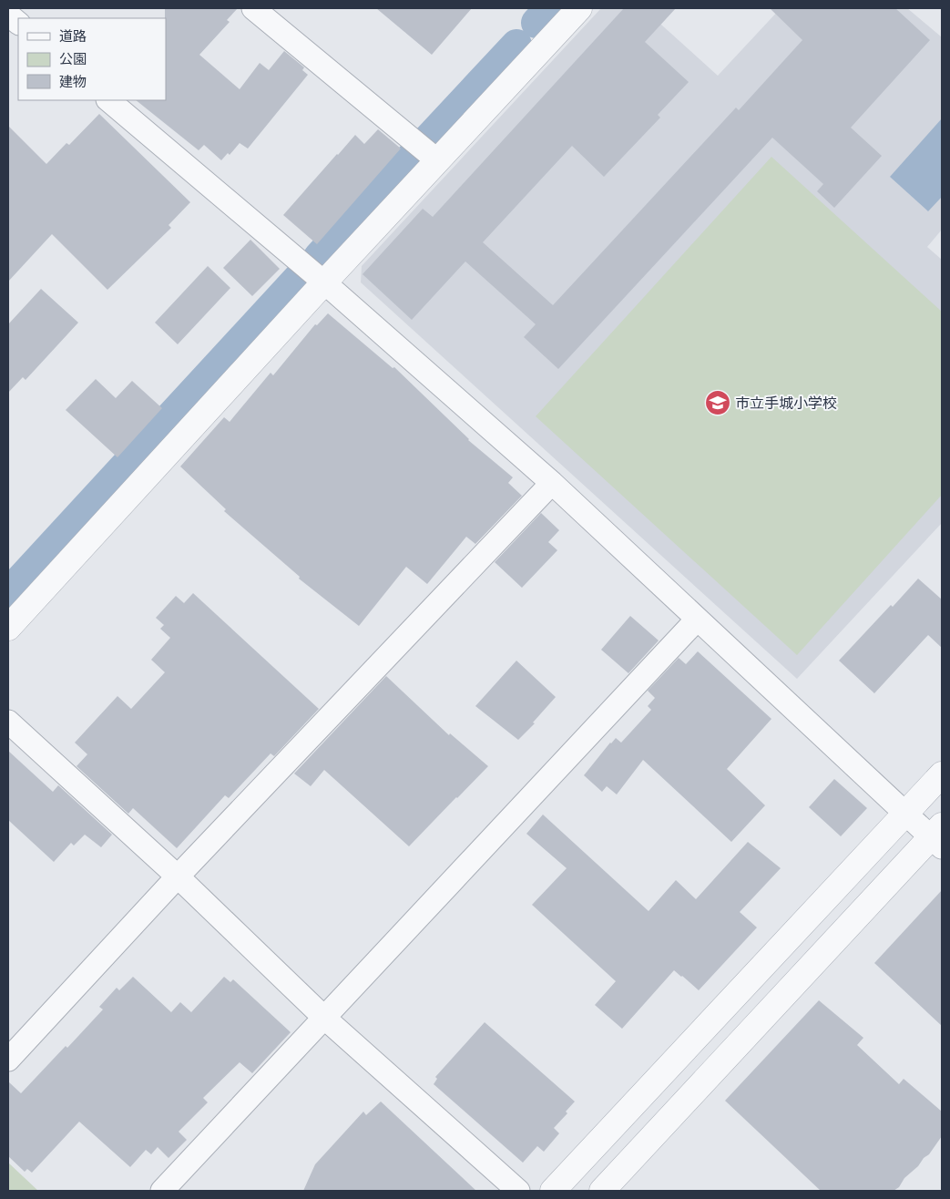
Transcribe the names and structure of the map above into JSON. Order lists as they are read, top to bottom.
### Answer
{
  "places": {
    "school or university": ["市立手城小学校"]
  },
  "legend": ["道路", "公園", "建物"]
}
